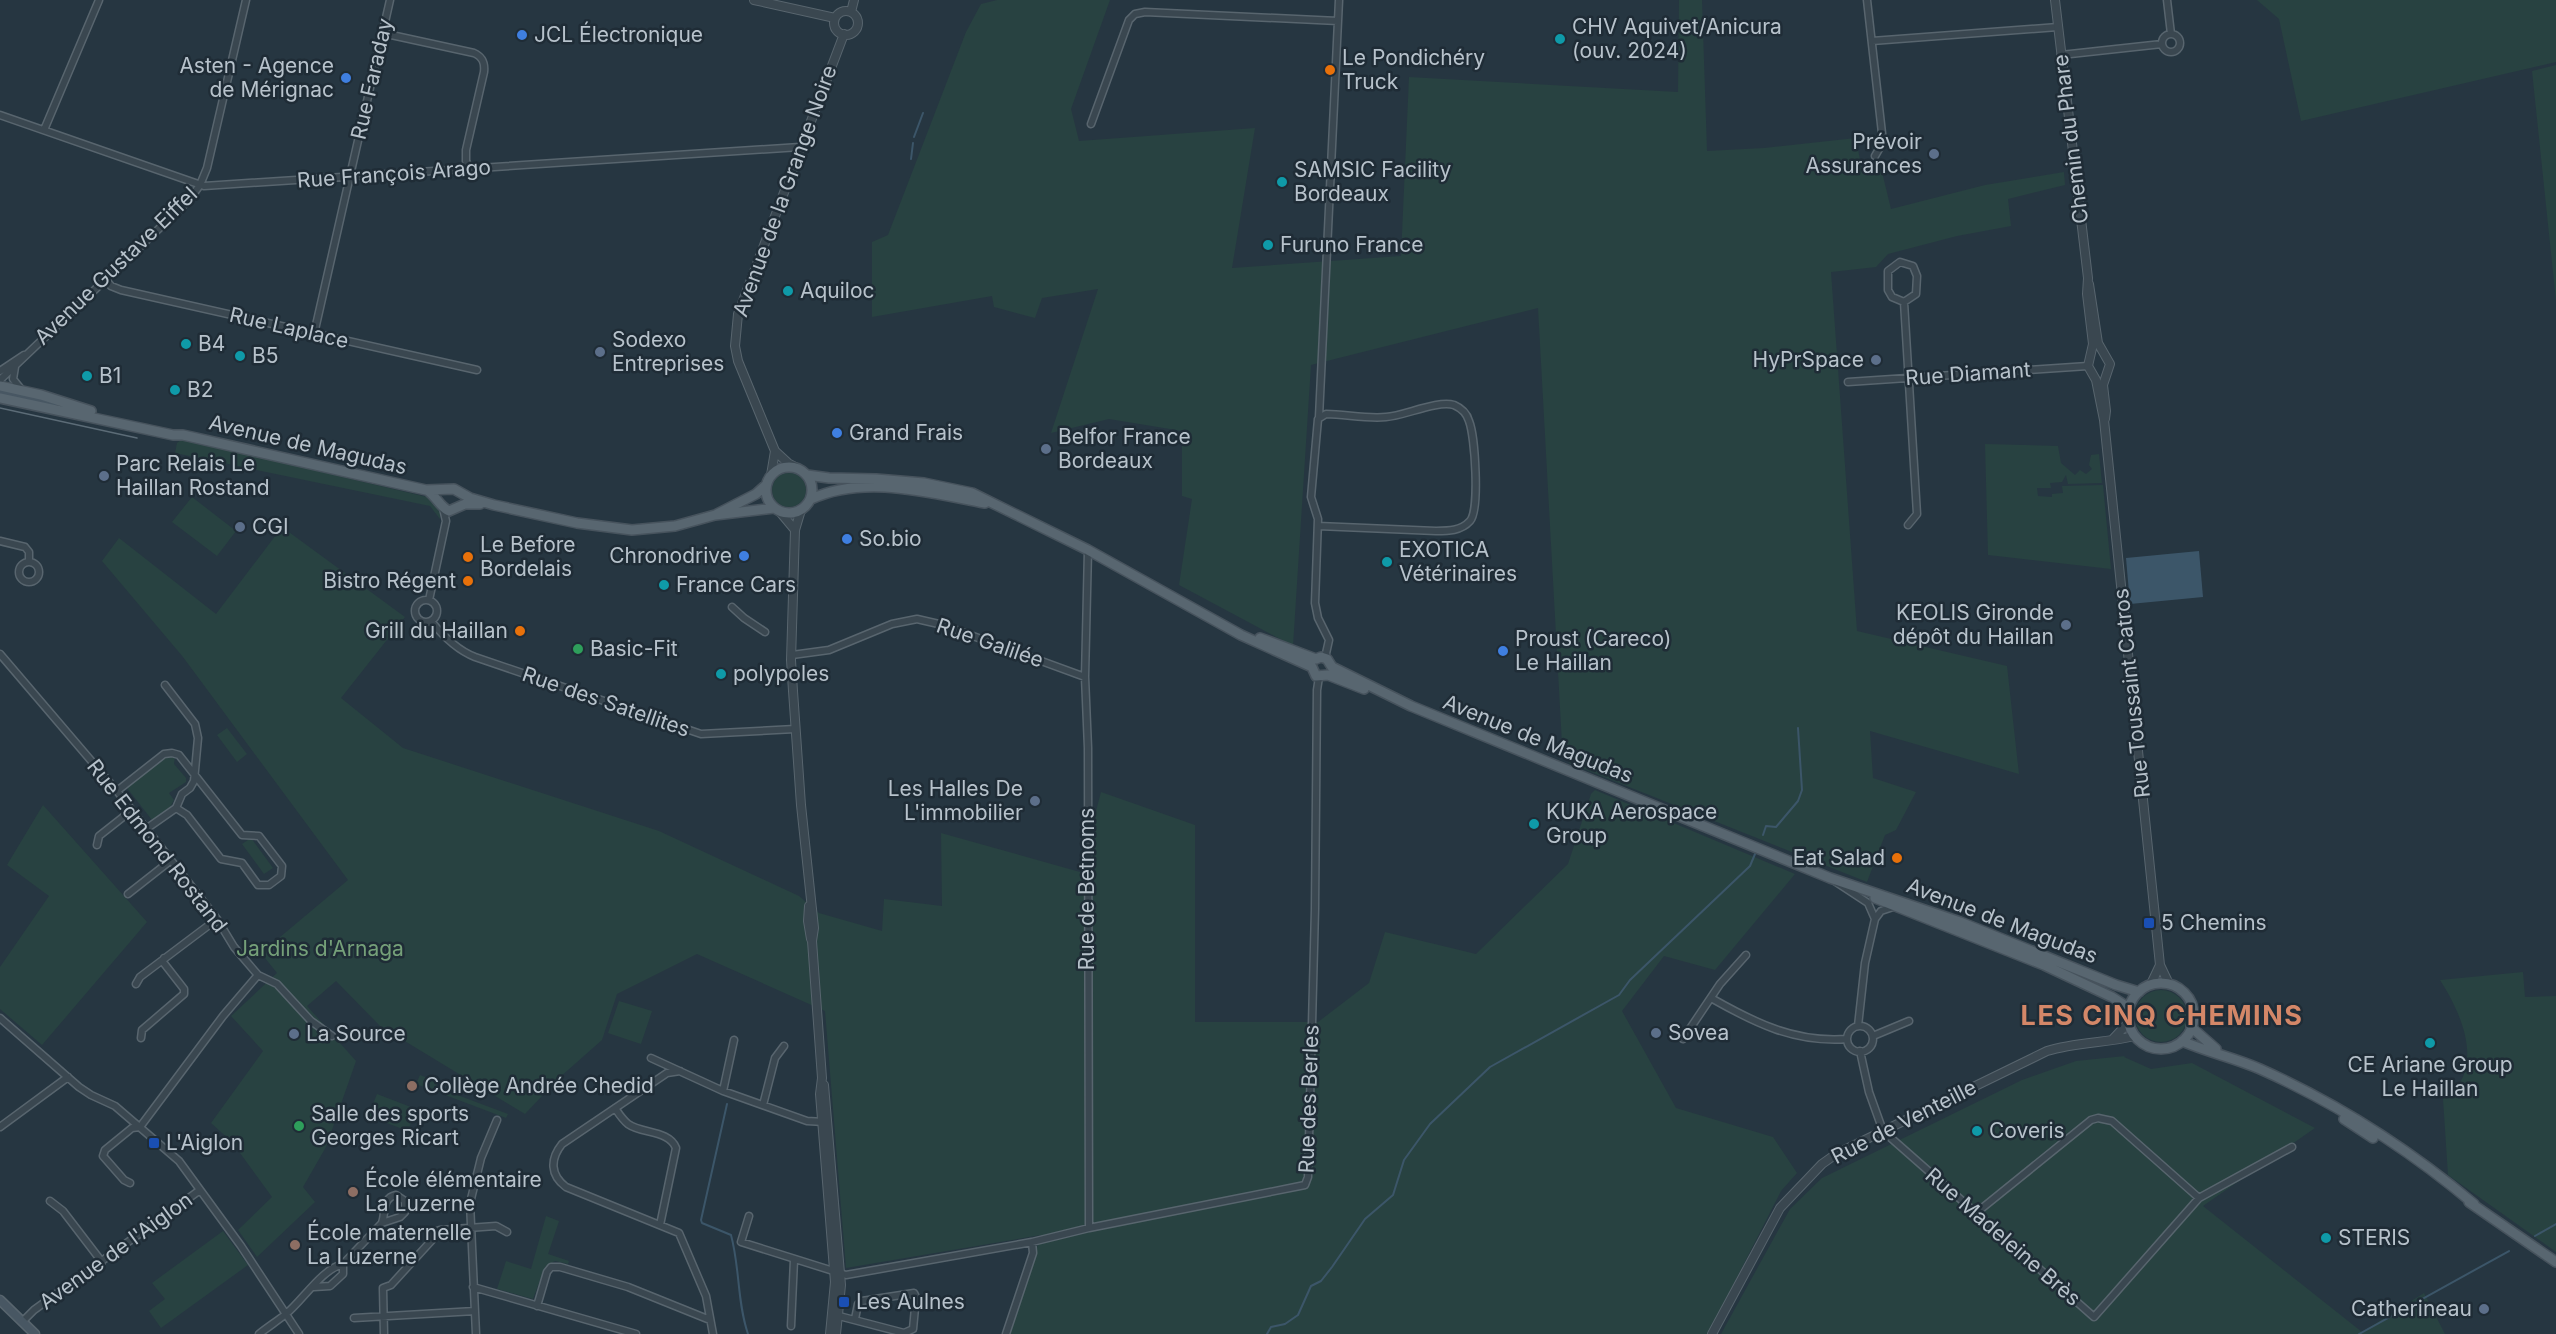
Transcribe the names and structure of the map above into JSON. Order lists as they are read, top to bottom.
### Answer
{
  "streets": {
    "main road": ["Avenue de Magudas"],
    "street": [
      "Rue Faraday",
      "Chemin du Phare",
      "Rue François Arago",
      "Avenue de la Grange Noire",
      "Avenue Gustave Eiffel",
      "Rue Laplace",
      "Rue Diamant",
      "Rue Galilée",
      "Rue Toussaint Catros",
      "Rue des Satellites",
      "Rue Edmond Rostand",
      "Rue de Betnoms",
      "Rue des Berles",
      "Rue de Venteille",
      "Rue Madeleine Brès",
      "Avenue de l'Aiglon"
    ]
  },
  "crossings": [
    ["Rue Faraday", "Rue François Arago"],
    ["Rue Faraday", "Rue Laplace"],
    ["Chemin du Phare", "Rue Diamant"],
    ["Chemin du Phare", "Rue Toussaint Catros"],
    ["Rue François Arago", "Avenue de la Grange Noire"],
    ["Rue François Arago", "Avenue Gustave Eiffel"],
    ["Avenue Gustave Eiffel", "Rue Laplace"],
    ["Rue Diamant", "Rue Toussaint Catros"],
    ["Avenue de Magudas", "Rue Toussaint Catros"],
    ["Avenue de Magudas", "Rue des Berles"],
    ["Avenue de Magudas", "Rue de Venteille"],
    ["Rue Galilée", "Rue de Betnoms"],
    ["Rue Toussaint Catros", "Rue de Venteille"],
    ["Rue de Betnoms", "Rue des Berles"],
    ["Rue de Venteille", "Rue Madeleine Brès"]
  ],
  "districts": ["LES CINQ CHEMINS"],
  "parks": ["Jardins d'Arnaga"],
  "places": {
    "other": [
      "JCL Électronique",
      "CHV Aquivet/Anicura (ouv. 2024)",
      "Le Pondichéry Truck",
      "Asten - Agence de Mérignac",
      "Prévoir Assurances",
      "SAMSIC Facility Bordeaux",
      "Furuno France",
      "Aquiloc",
      "B4",
      "Sodexo Entreprises",
      "B5",
      "HyPrSpace",
      "B1",
      "B2",
      "Grand Frais",
      "Belfor France Bordeaux",
      "Parc Relais Le Haillan Rostand",
      "CGI",
      "So.bio",
      "Chronodrive",
      "Le Before Bordelais",
      "EXOTICA Vétérinaires",
      "Bistro Régent",
      "France Cars",
      "KEOLIS Gironde dépôt du Haillan",
      "Grill du Haillan",
      "Basic-Fit",
      "Proust (Careco) Le Haillan",
      "polypoles",
      "Les Halles De L'immobilier",
      "KUKA Aerospace Group",
      "Eat Salad",
      "Sovea",
      "La Source",
      "CE Ariane Group Le Haillan",
      "Collège Andrée Chedid",
      "Salle des sports Georges Ricart",
      "Coveris",
      "École élémentaire La Luzerne",
      "STERIS",
      "École maternelle La Luzerne",
      "Catherineau"
    ],
    "transit": ["5 Chemins", "L'Aiglon", "Les Aulnes"]
  }
}
